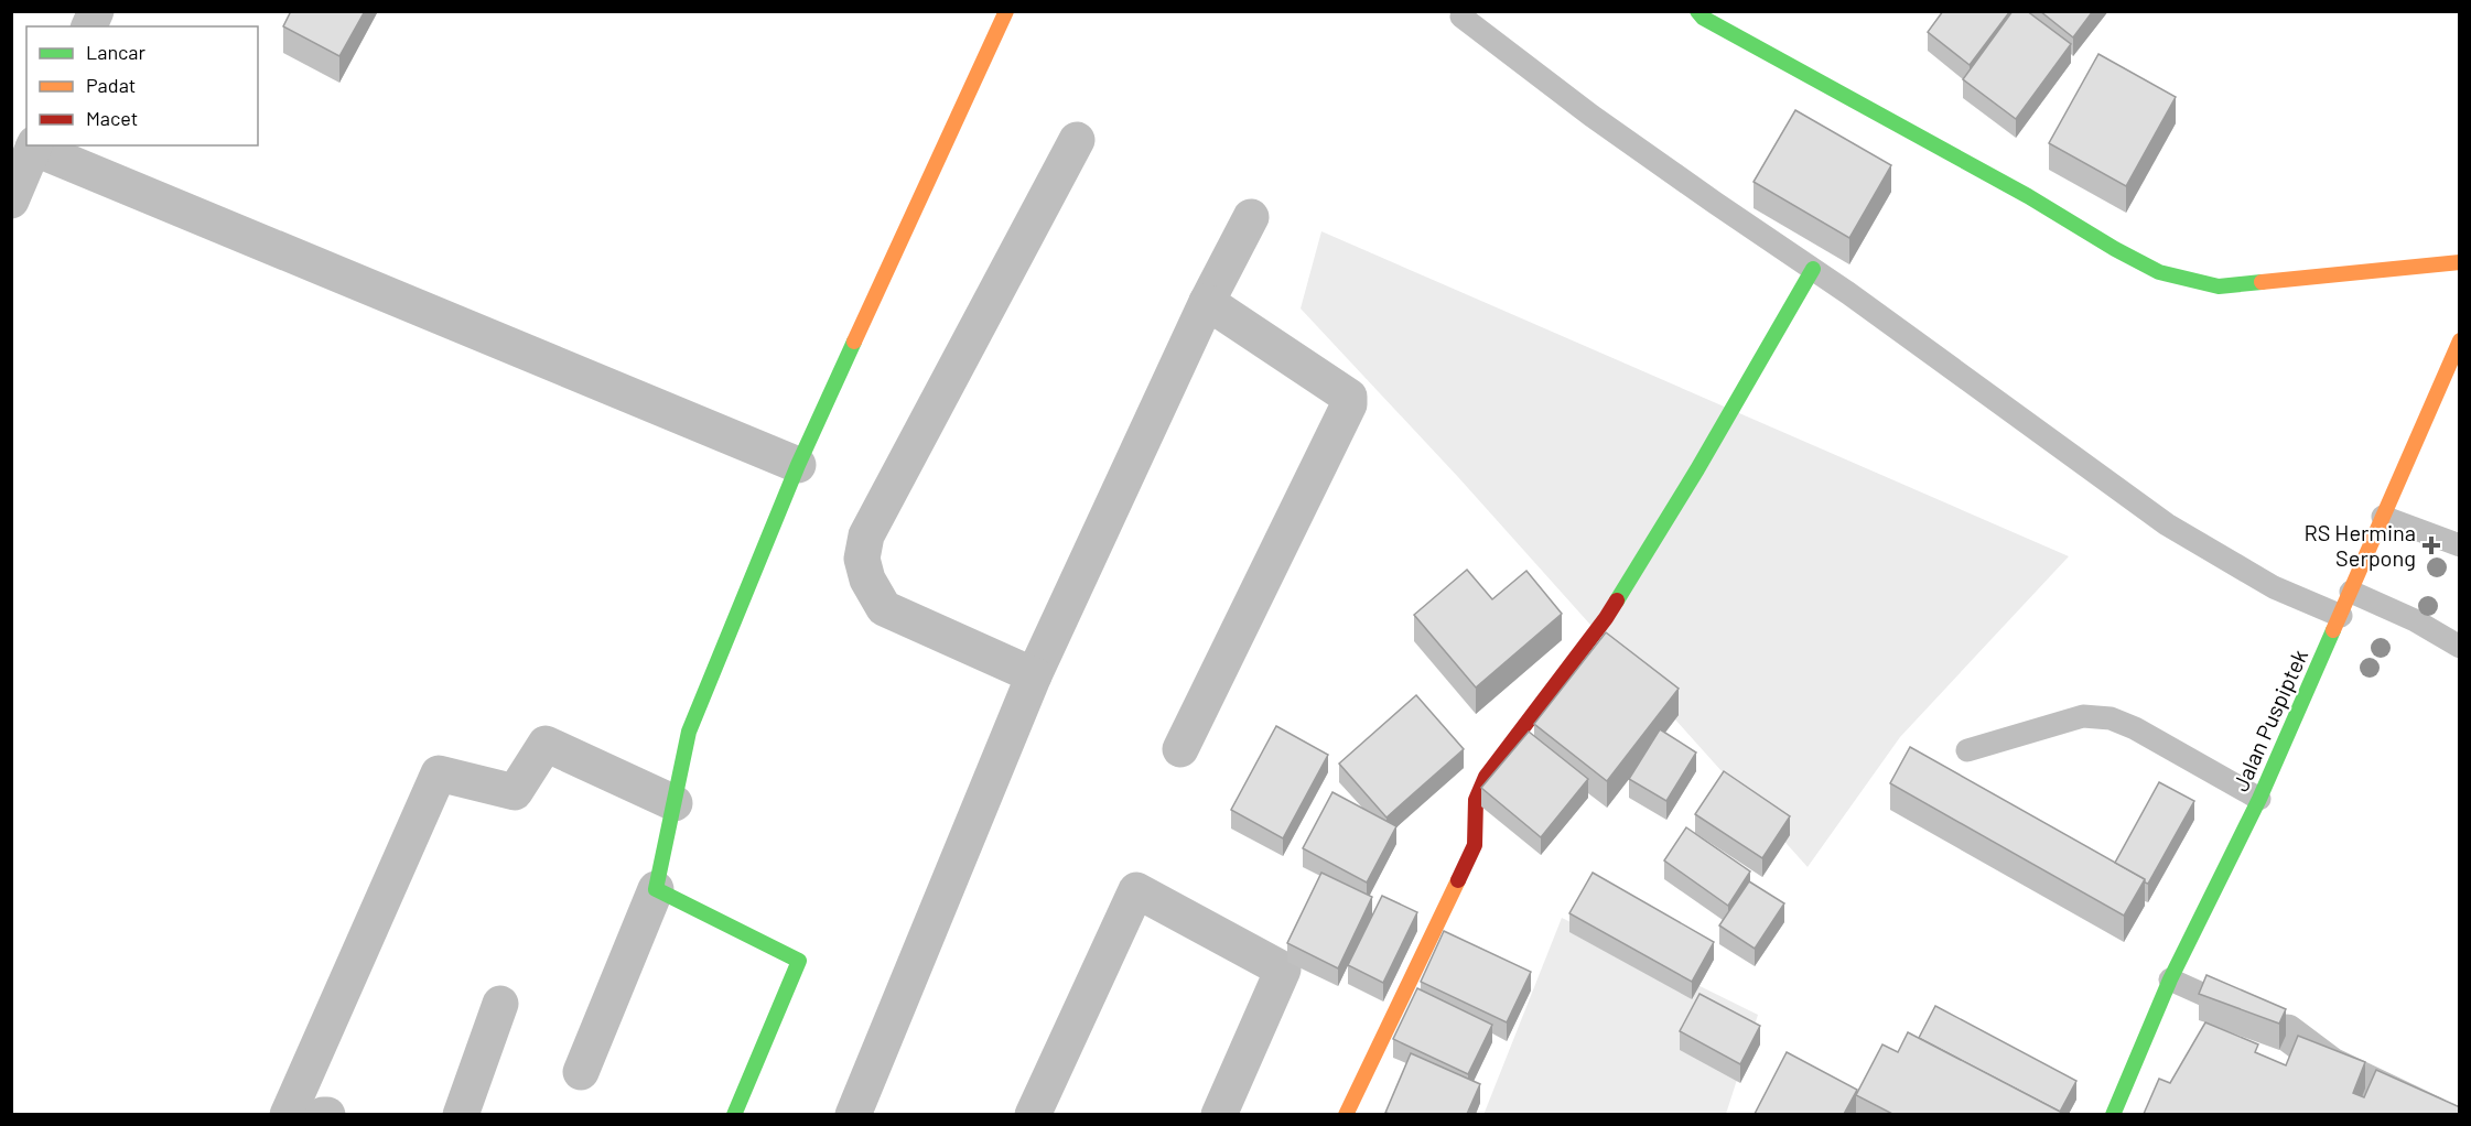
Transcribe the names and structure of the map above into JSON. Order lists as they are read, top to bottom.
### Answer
{
  "streets": {
    "street": ["Jalan Puspiptek"]
  },
  "places": {
    "health": ["RS Hermina Serpong"]
  },
  "legend": ["Lancar", "Padat", "Macet"]
}
